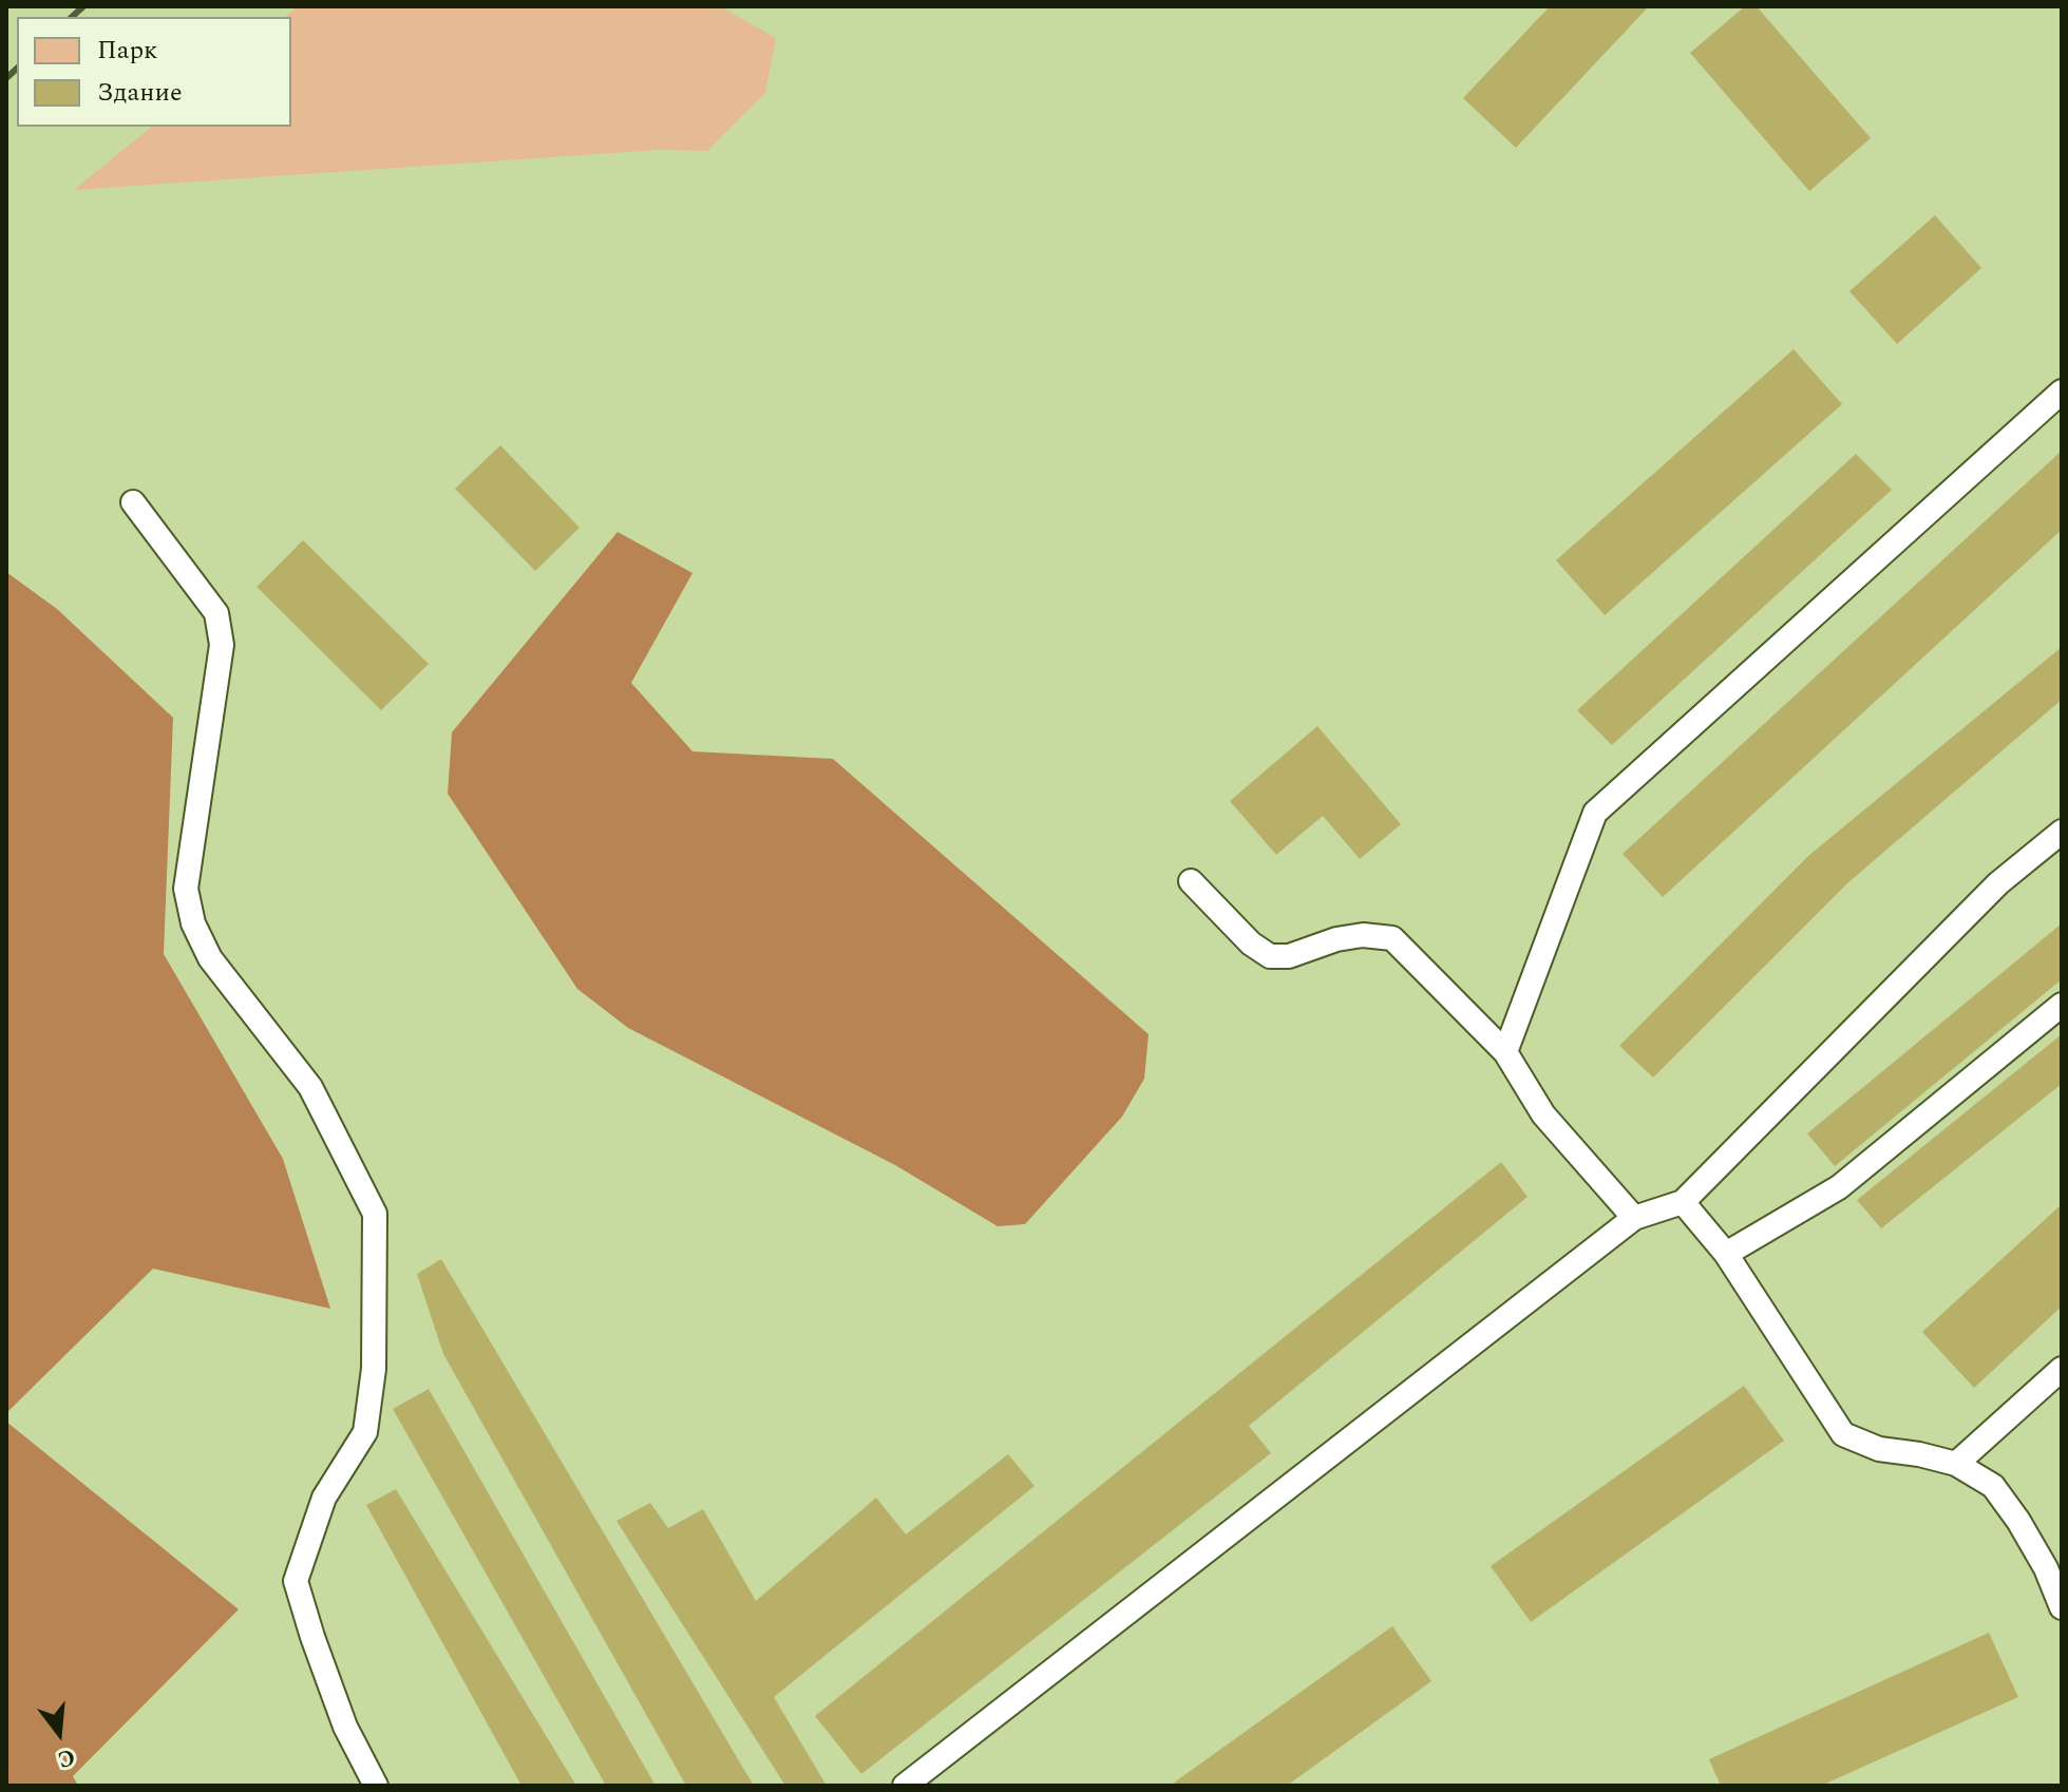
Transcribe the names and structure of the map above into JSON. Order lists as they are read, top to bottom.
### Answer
{
  "legend": ["Парк", "Здание"],
  "north": "bottom"
}
